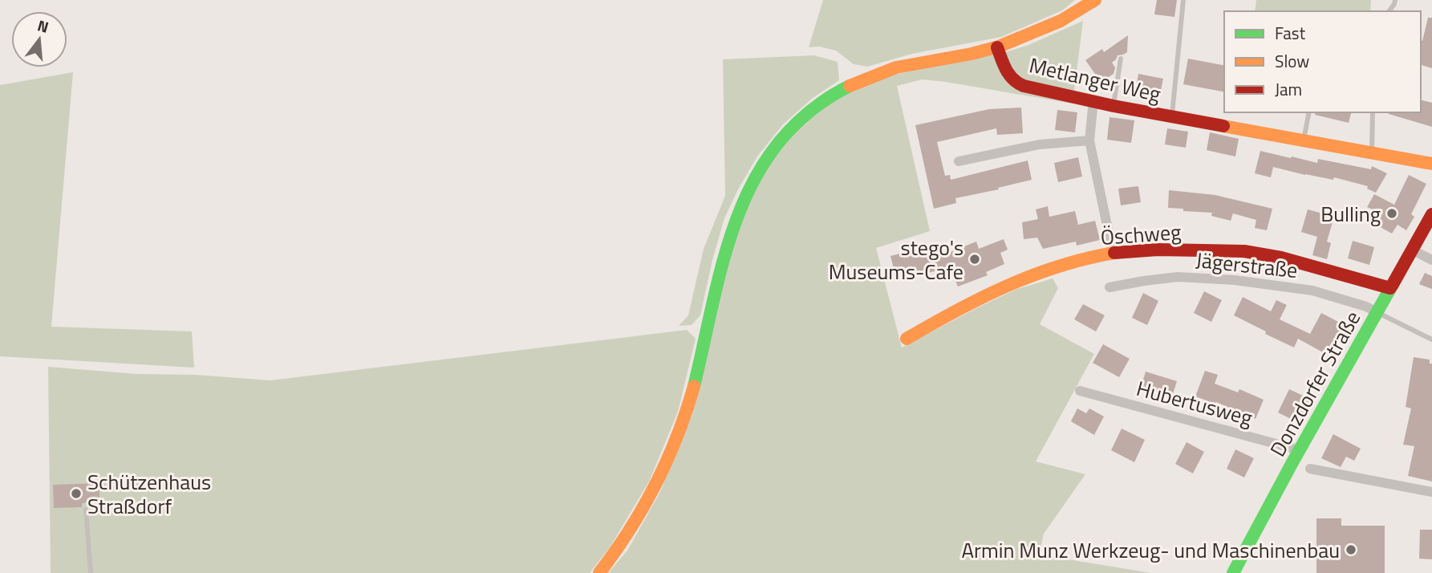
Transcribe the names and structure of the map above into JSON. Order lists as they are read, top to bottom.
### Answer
{
  "streets": {
    "main road": ["Metlanger Weg", "Öschweg", "Donzdorfer Straße"],
    "street": ["Jägerstraße", "Hubertusweg"]
  },
  "crossings": [
    ["Öschweg", "Donzdorfer Straße"],
    ["Jägerstraße", "Donzdorfer Straße"],
    ["Donzdorfer Straße", "Hubertusweg"]
  ],
  "places": [
    "Bulling",
    "stego's Museums-Cafe",
    "Schützenhaus Straßdorf",
    "Armin Munz Werkzeug- und Maschinenbau"
  ],
  "legend": ["Fast", "Slow", "Jam"],
  "north": "top"
}
